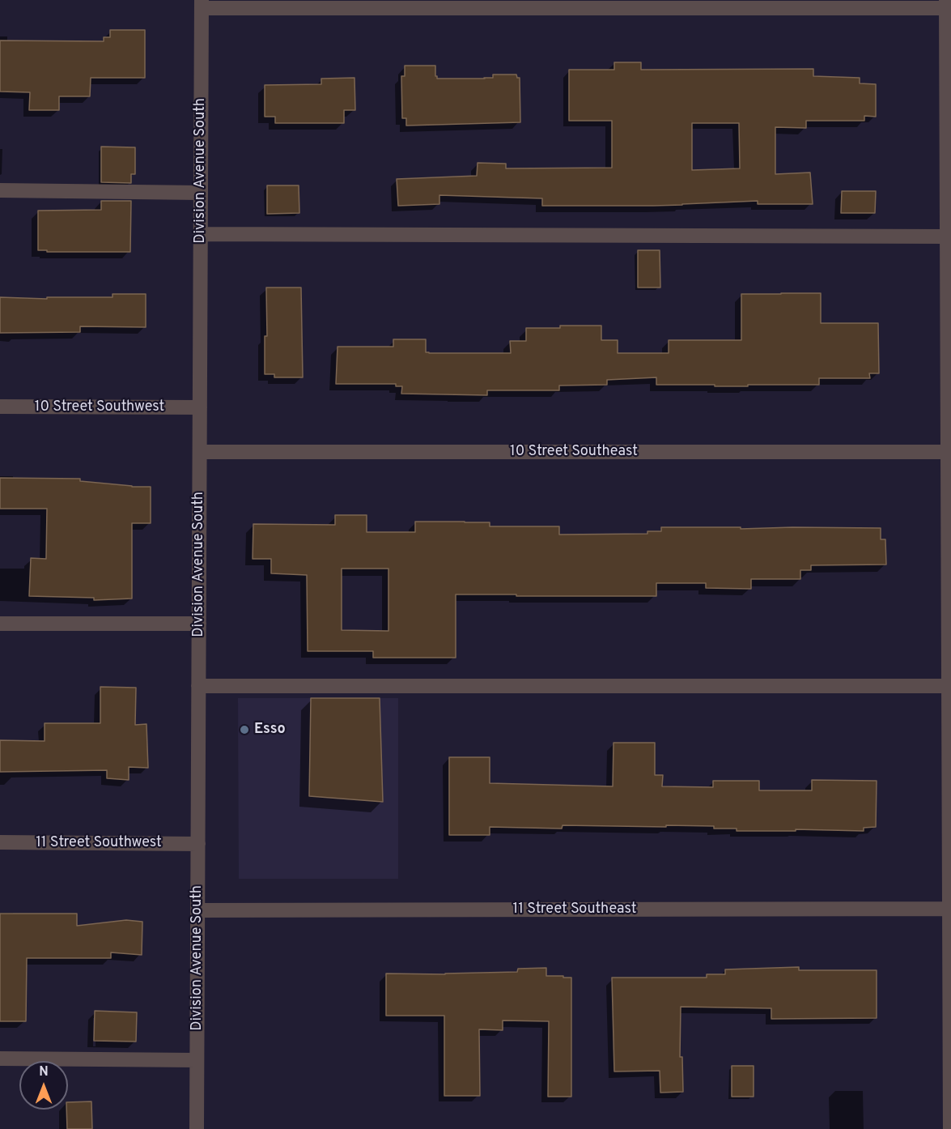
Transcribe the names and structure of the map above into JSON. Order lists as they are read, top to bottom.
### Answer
{
  "streets": {
    "street": [
      "Division Avenue South",
      "10 Street Southwest",
      "10 Street Southeast",
      "11 Street Southwest",
      "11 Street Southeast"
    ]
  },
  "crossings": [
    ["Division Avenue South", "10 Street Southwest"],
    ["Division Avenue South", "10 Street Southeast"],
    ["Division Avenue South", "11 Street Southwest"],
    ["Division Avenue South", "11 Street Southeast"]
  ],
  "places": ["Esso"],
  "north": "top"
}
